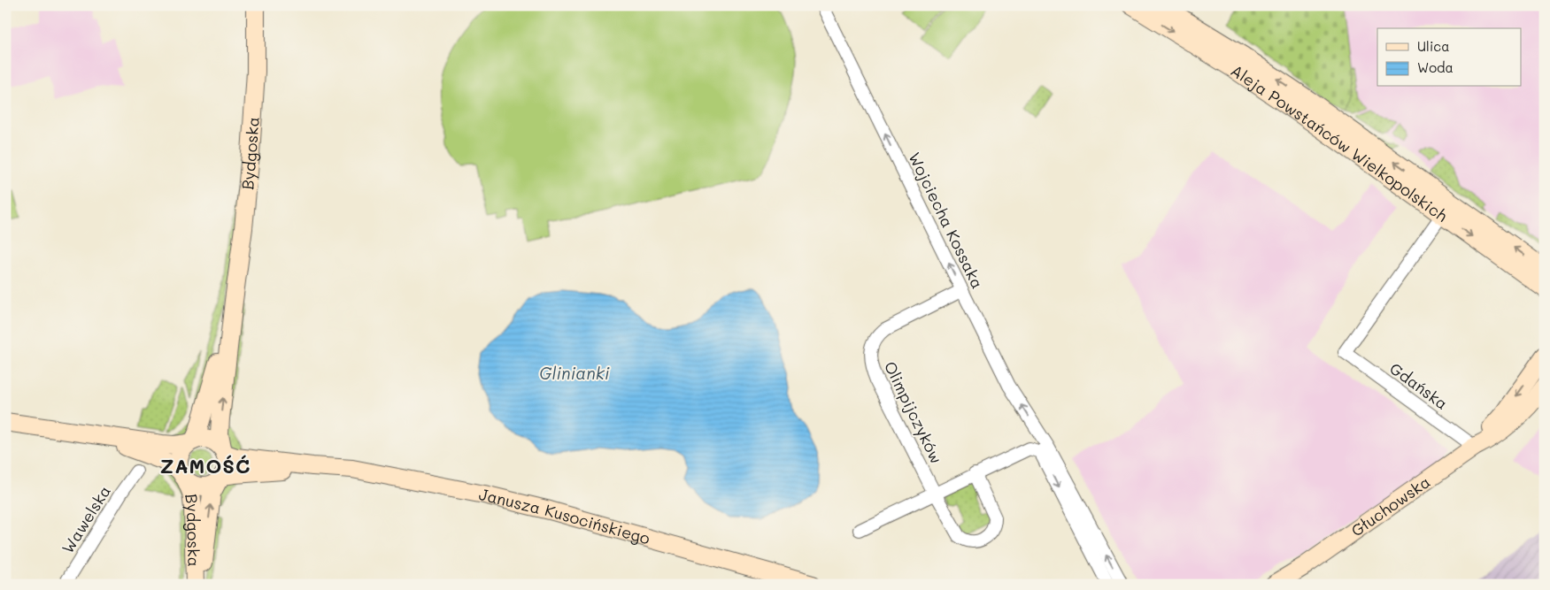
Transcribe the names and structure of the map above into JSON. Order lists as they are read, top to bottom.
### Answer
{
  "streets": {
    "street": [
      "Aleja Powstańców Wielkopolskich",
      "Bydgoska",
      "Wojciecha Kossaka",
      "Gdańska",
      "Olimpijczyków",
      "Głuchowska",
      "Janusza Kusocińskiego",
      "Wawelska"
    ]
  },
  "crossings": [
    ["Aleja Powstańców Wielkopolskich", "Gdańska"],
    ["Bydgoska", "Janusza Kusocińskiego"],
    ["Wojciecha Kossaka", "Olimpijczyków"],
    ["Gdańska", "Głuchowska"]
  ],
  "districts": ["ZAMOŚĆ"],
  "water": ["Glinianki"],
  "legend": ["Ulica", "Woda"]
}
